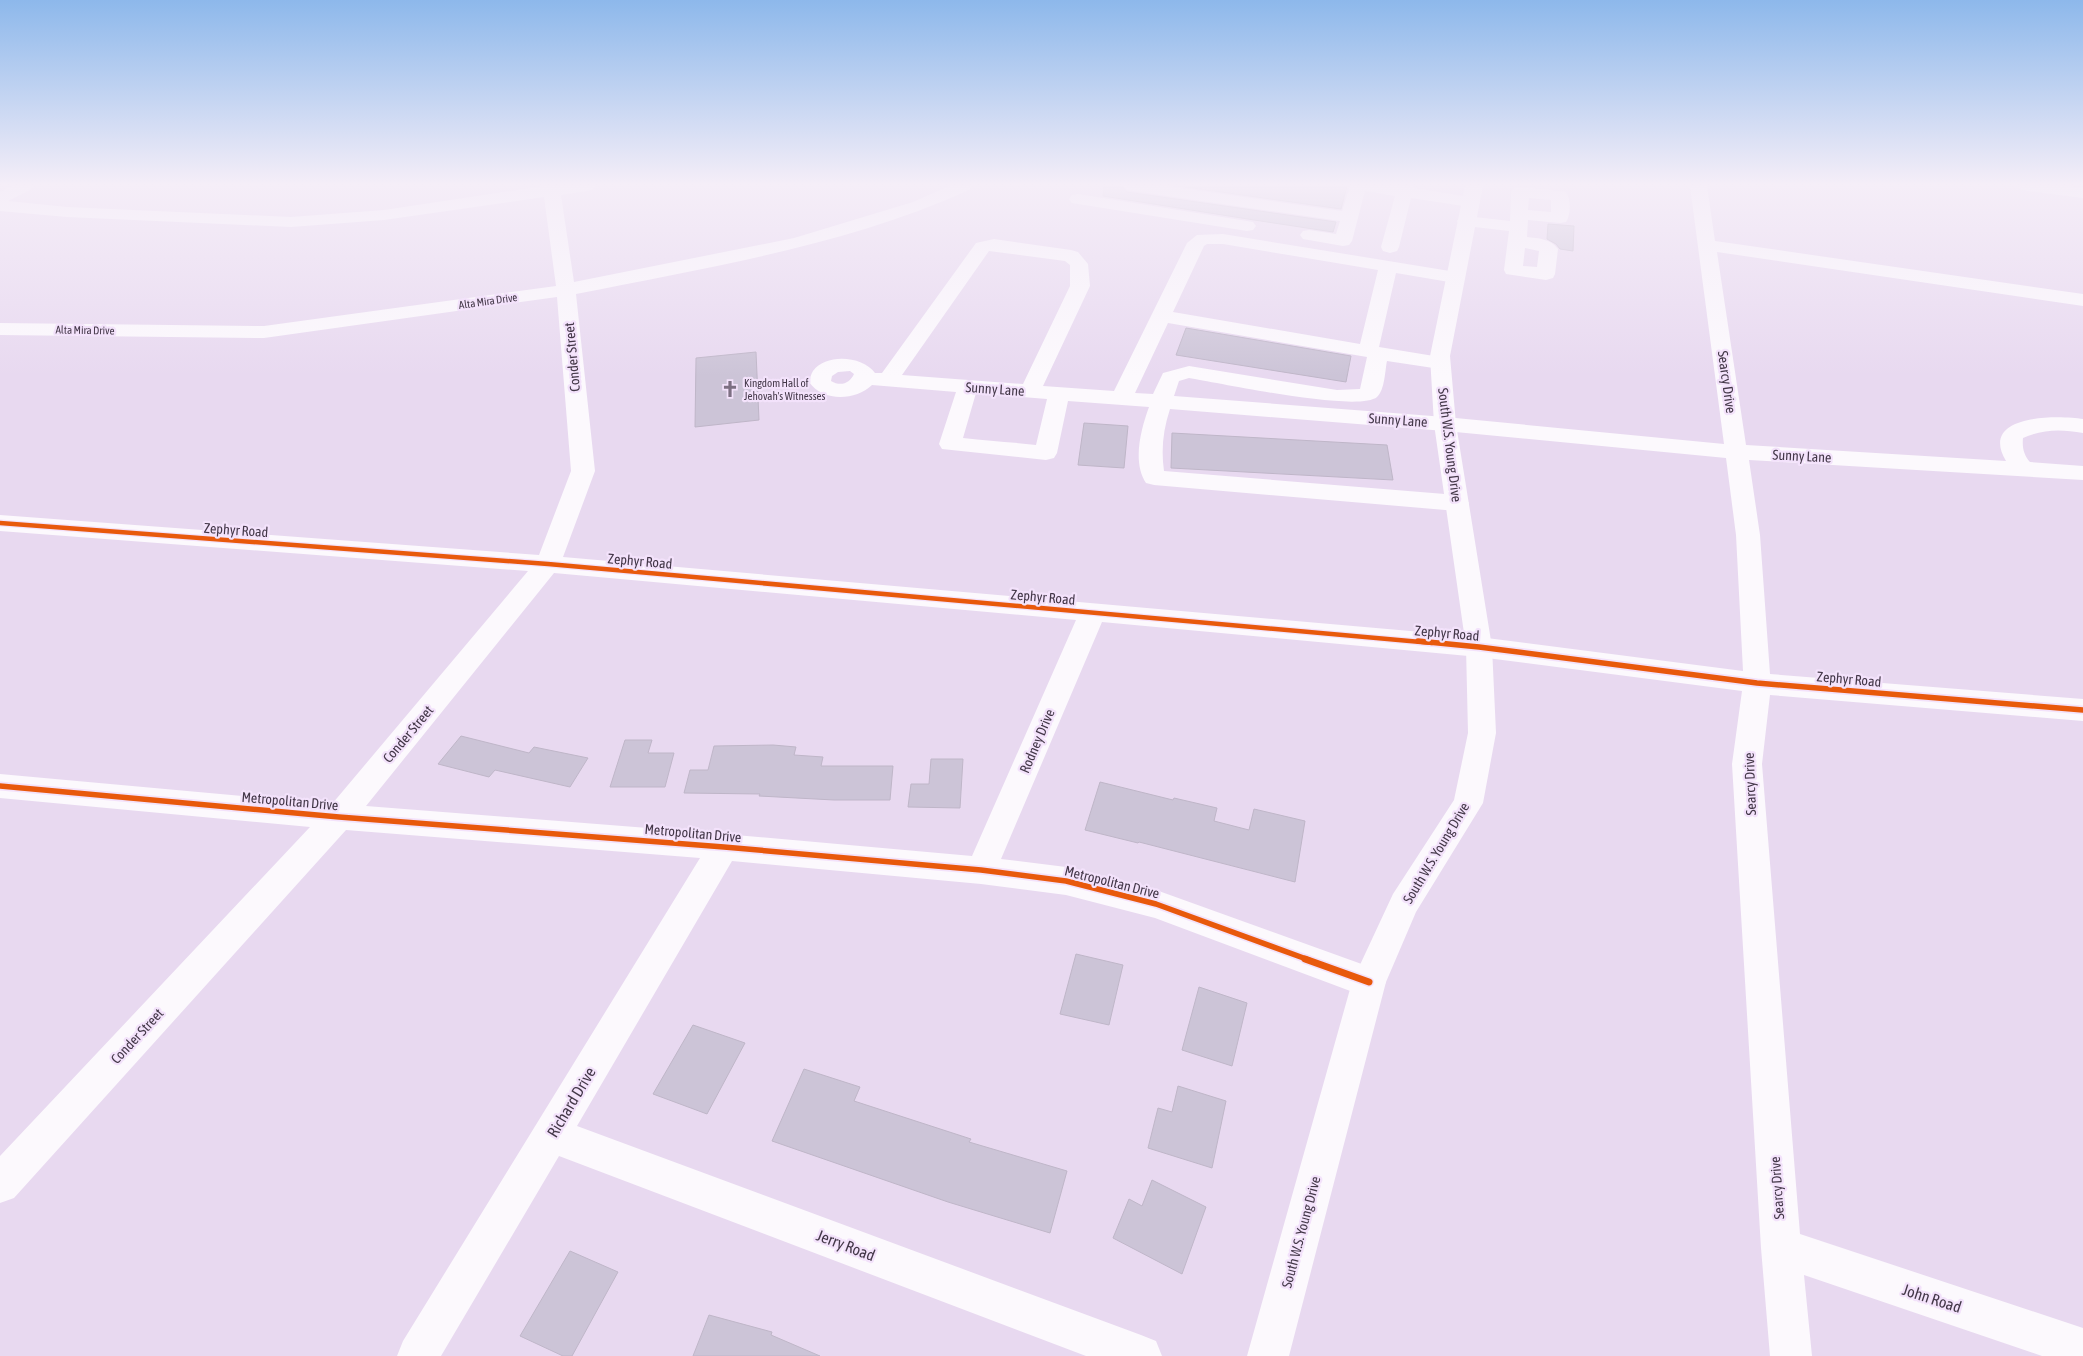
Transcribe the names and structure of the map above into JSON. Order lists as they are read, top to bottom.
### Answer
{
  "streets": {
    "street": [
      "Alta Mira Drive",
      "Conder Street",
      "Searcy Drive",
      "Sunny Lane",
      "South W.S. Young Drive",
      "Zephyr Road",
      "Rodney Drive",
      "Metropolitan Drive",
      "Richard Drive",
      "Jerry Road",
      "John Road"
    ]
  },
  "crossings": [
    ["Alta Mira Drive", "Conder Street"],
    ["Conder Street", "Zephyr Road"],
    ["Conder Street", "Metropolitan Drive"],
    ["Searcy Drive", "Sunny Lane"],
    ["Searcy Drive", "Zephyr Road"],
    ["Searcy Drive", "John Road"],
    ["Sunny Lane", "South W.S. Young Drive"],
    ["South W.S. Young Drive", "Zephyr Road"],
    ["South W.S. Young Drive", "Metropolitan Drive"],
    ["Zephyr Road", "Rodney Drive"],
    ["Rodney Drive", "Metropolitan Drive"],
    ["Metropolitan Drive", "Richard Drive"],
    ["Richard Drive", "Jerry Road"]
  ],
  "places": {
    "church": ["Kingdom Hall of Jehovah's Witnesses"]
  }
}
